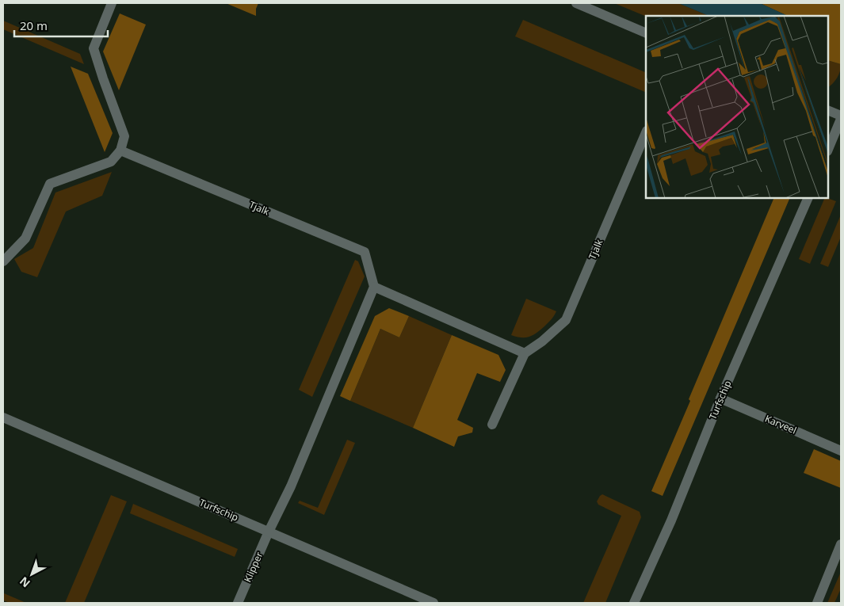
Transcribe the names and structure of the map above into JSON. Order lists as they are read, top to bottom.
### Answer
{
  "streets": {
    "street": [
      "Tjalk",
      "Turfschip",
      "Karveel",
      "Klipper"
    ]
  },
  "crossings": [
    ["Turfschip", "Karveel"],
    ["Turfschip", "Klipper"]
  ],
  "scale_bar": "20 m",
  "north": "bottom left"
}
